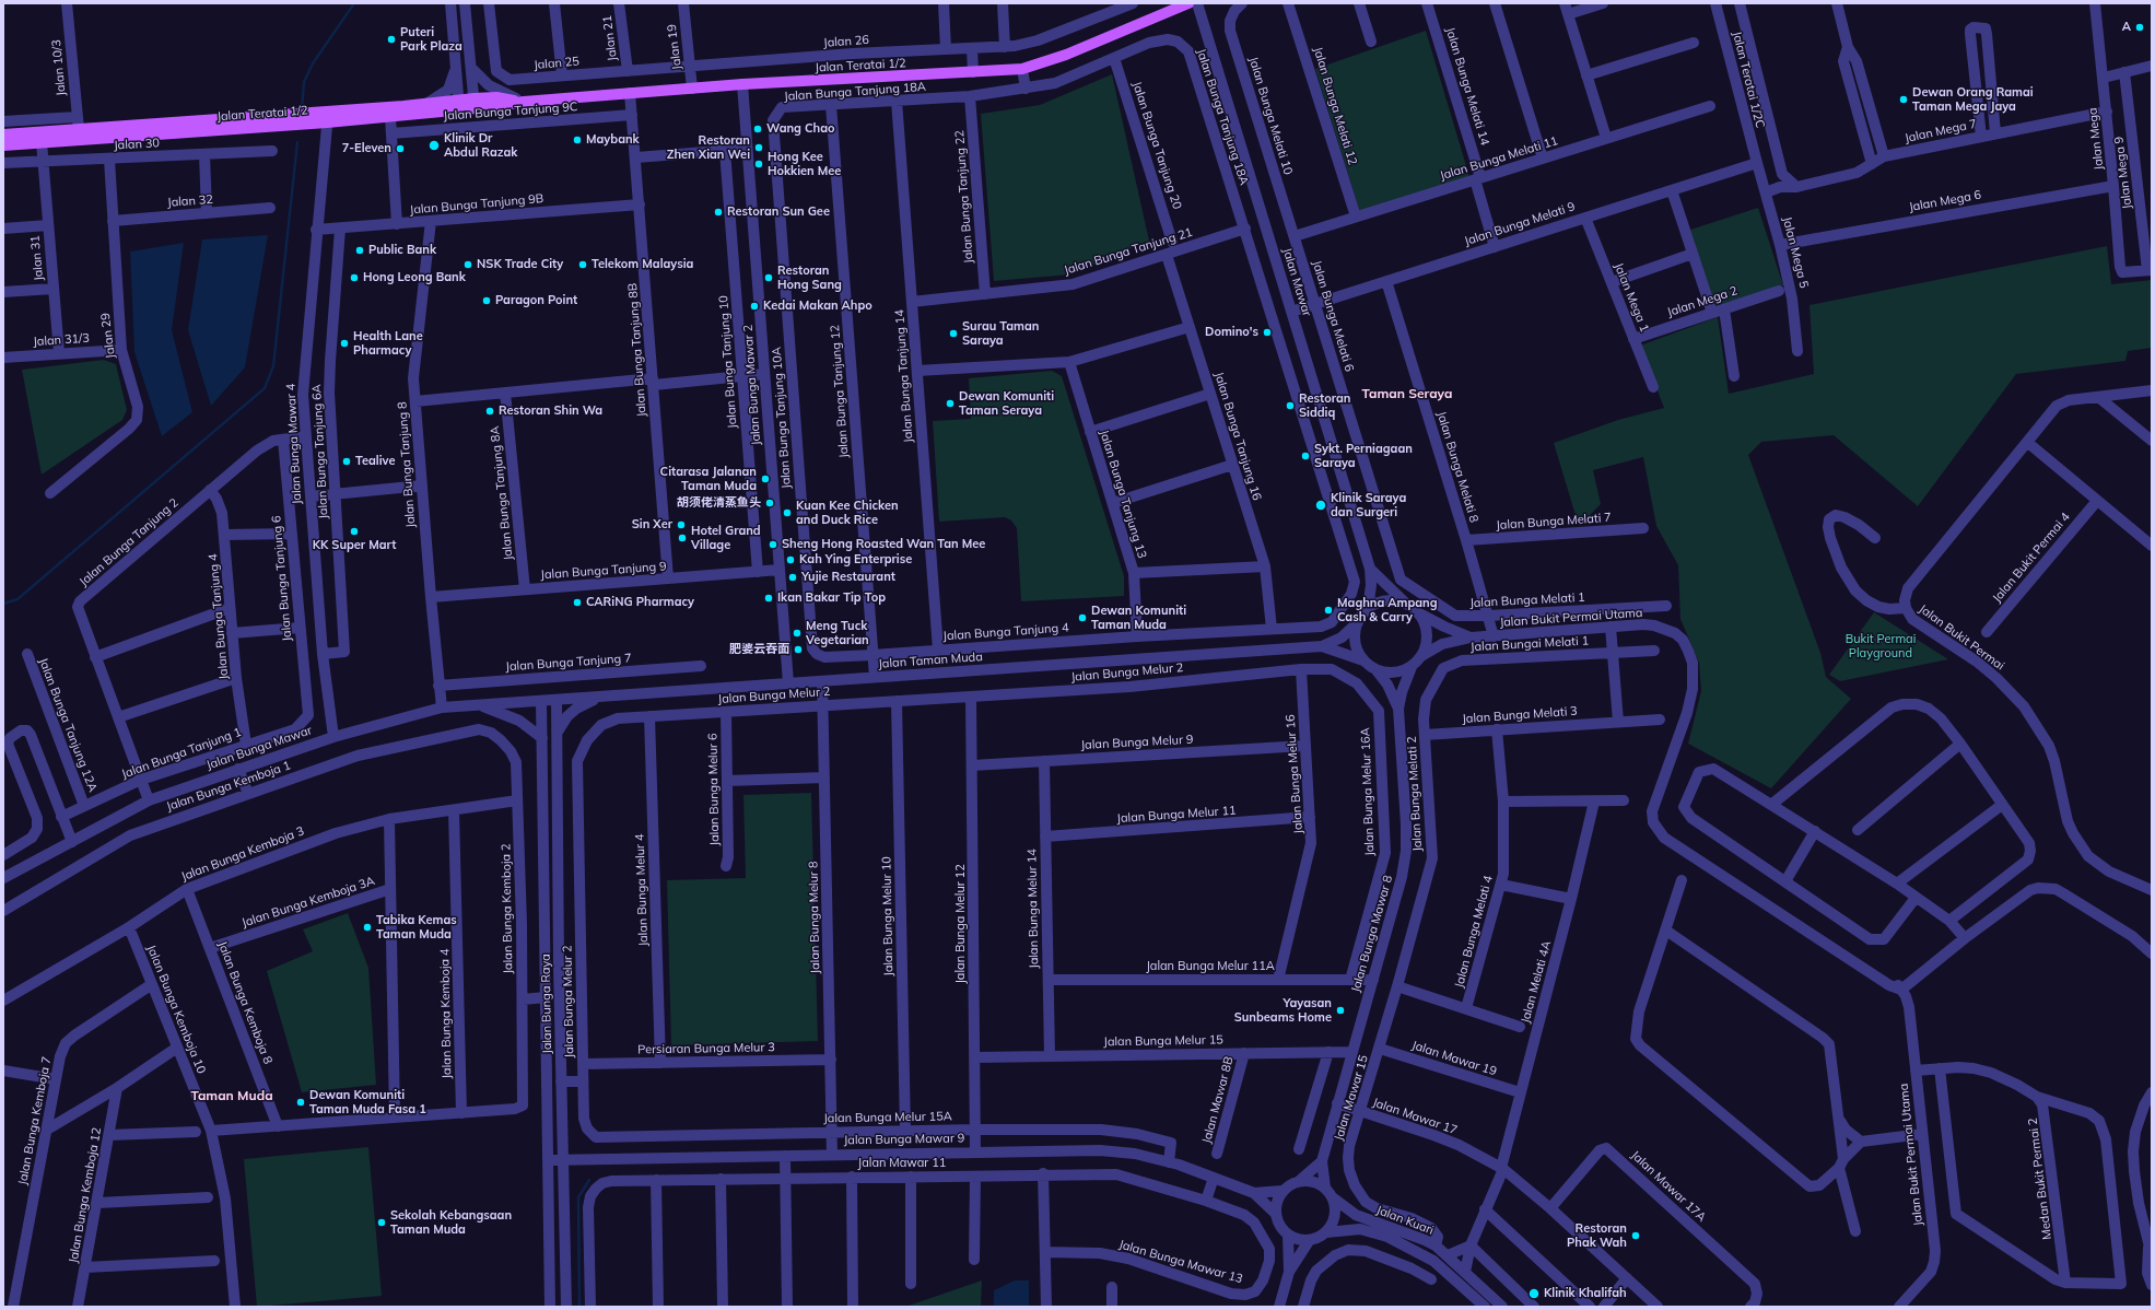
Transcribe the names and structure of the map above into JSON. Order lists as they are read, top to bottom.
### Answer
{
  "streets": {
    "main road": ["Jalan Teratai 1/2"],
    "street": [
      "Jalan 21",
      "Jalan 26",
      "Jalan 19",
      "Jalan 25",
      "Jalan 10/3",
      "Jalan Teratai 1/2C",
      "Jalan Bunga Melati 14",
      "Jalan Bunga Tanjung 18A",
      "Jalan Bunga Melati 12",
      "Jalan Bunga Tanjung 9C",
      "Jalan Bunga Melati 10",
      "Jalan Mega 7",
      "Jalan Mega",
      "Jalan 30",
      "Jalan Bunga Tanjung 20",
      "Jalan Bunga Melati 11",
      "Jalan Mega 9",
      "Jalan Bunga Tanjung 22",
      "Jalan 32",
      "Jalan Mega 6",
      "Jalan Bunga Tanjung 9B",
      "Jalan Bunga Melati 9",
      "Jalan Bunga Tanjung 21",
      "Jalan Mega 5",
      "Jalan 31",
      "Jalan Mawar",
      "Jalan Mega 1",
      "Jalan Mega 2",
      "Jalan Bunga Melati 6",
      "Jalan 29",
      "Jalan 31/3",
      "Jalan Bunga Tanjung 8B",
      "Jalan Bunga Tanjung 10",
      "Jalan Bunga Tanjung 14",
      "Jalan Bunga Mawar 2",
      "Jalan Bunga Tanjung 12",
      "Jalan Bunga Tanjung 10A",
      "Jalan Bunga Tanjung 16",
      "Jalan Bunga Mawar 4",
      "Jalan Bunga Tanjung 6A",
      "Jalan Bunga Tanjung 8",
      "Jalan Bunga Melati 8",
      "Jalan Bunga Tanjung 8A",
      "Jalan Bunga Tanjung 13",
      "Jalan Bunga Melati 7",
      "Jalan Bunga Tanjung 2",
      "Jalan Bukit Permai 4",
      "Jalan Bunga Tanjung 9",
      "Jalan Bunga Tanjung 6",
      "Jalan Bunga Melati 1",
      "Jalan Bunga Tanjung 4",
      "Jalan Bukit Permai Utama",
      "Jalan Bukit Permai",
      "Jalan Bungai Melati 1",
      "Jalan Taman Muda",
      "Jalan Bunga Tanjung 7",
      "Jalan Bunga Melur 2",
      "Jalan Bunga Melati 3",
      "Jalan Bunga Tanjung 12A",
      "Jalan Bunga Melur 9",
      "Jalan Bunga Mawar",
      "Jalan Bunga Tanjung 1",
      "Jalan Bunga Melur 16",
      "Jalan Bunga Kemboja 1",
      "Jalan Bunga Melur 6",
      "Jalan Bunga Melur 16A",
      "Jalan Bunga Melati 2",
      "Jalan Bunga Melur 11",
      "Jalan Bunga Kemboja 3",
      "Jalan Bunga Melur 4",
      "Jalan Bunga Kemboja 3A",
      "Jalan Bunga Kemboja 2",
      "Jalan Bunga Melur 14",
      "Jalan Bunga Melur 10",
      "Jalan Bunga Melur 8",
      "Jalan Bunga Melur 12",
      "Jalan Bunga Melati 4",
      "Jalan Bunga Mawar 8",
      "Jalan Bunga Melur 11A",
      "Jalan Melati 4A",
      "Jalan Bunga Kemboja 8",
      "Jalan Bunga Raya",
      "Jalan Bunga Kemboja 10",
      "Jalan Bunga Kemboja 4",
      "Jalan Bunga Melur 15",
      "Persiaran Bunga Melur 3",
      "Jalan Mawar 19",
      "Jalan Mawar 15",
      "Jalan Mawar 8B",
      "Jalan Mawar 17",
      "Jalan Bunga Melur 15A",
      "Jalan Bunga Kemboja 7",
      "Jalan Bunga Mawar 9",
      "Jalan Mawar 11",
      "Medan Bukit Permai 2",
      "Jalan Mawar 17A",
      "Jalan Bunga Kemboja 12",
      "Jalan Kuari",
      "Jalan Bunga Mawar 13"
    ]
  },
  "crossings": [
    ["Jalan 21", "Jalan 25"],
    ["Jalan 26", "Jalan 19"],
    ["Jalan 26", "Jalan 25"],
    ["Jalan 19", "Jalan 25"],
    ["Jalan 19", "Jalan Teratai 1/2"],
    ["Jalan Teratai 1/2", "Jalan 10/3"],
    ["Jalan Teratai 1/2", "Jalan 31"],
    ["Jalan Teratai 1/2", "Jalan Bunga Tanjung 8B"],
    ["Jalan Teratai 1/2", "Jalan Bunga Mawar 2"],
    ["Jalan Teratai 1/2", "Jalan Bunga Mawar 4"],
    ["Jalan Teratai 1/2C", "Jalan Bunga Melati 9"],
    ["Jalan Teratai 1/2C", "Jalan Mega 5"],
    ["Jalan Bunga Melati 14", "Jalan Bunga Melati 11"],
    ["Jalan Bunga Melati 14", "Jalan Bunga Melati 9"],
    ["Jalan Bunga Tanjung 18A", "Jalan Bunga Tanjung 20"],
    ["Jalan Bunga Tanjung 18A", "Jalan Bunga Tanjung 22"],
    ["Jalan Bunga Tanjung 18A", "Jalan Bunga Tanjung 21"],
    ["Jalan Bunga Tanjung 18A", "Jalan Bunga Tanjung 14"],
    ["Jalan Bunga Tanjung 18A", "Jalan Bunga Tanjung 12"],
    ["Jalan Bunga Tanjung 18A", "Jalan Bunga Tanjung 10A"],
    ["Jalan Bunga Tanjung 18A", "Jalan Bunga Tanjung 4"],
    ["Jalan Bunga Melati 12", "Jalan Bunga Melati 11"],
    ["Jalan Bunga Tanjung 9C", "Jalan Bunga Tanjung 8B"],
    ["Jalan Bunga Melati 10", "Jalan Bunga Melati 11"],
    ["Jalan Bunga Melati 10", "Jalan Bunga Melati 6"],
    ["Jalan Mega 7", "Jalan Mega"],
    ["Jalan Mega 7", "Jalan Mega 5"],
    ["Jalan Mega", "Jalan Mega 9"],
    ["Jalan Mega", "Jalan Mega 6"],
    ["Jalan 30", "Jalan 31"],
    ["Jalan 30", "Jalan 29"],
    ["Jalan Bunga Melati 11", "Jalan Bunga Melati 6"],
    ["Jalan Bunga Tanjung 22", "Jalan Bunga Tanjung 21"],
    ["Jalan 32", "Jalan 29"],
    ["Jalan Mega 6", "Jalan Mega 5"],
    ["Jalan Bunga Tanjung 9B", "Jalan Bunga Tanjung 8B"],
    ["Jalan Bunga Tanjung 9B", "Jalan Bunga Mawar 4"],
    ["Jalan Bunga Tanjung 9B", "Jalan Bunga Tanjung 6A"],
    ["Jalan Bunga Tanjung 9B", "Jalan Bunga Tanjung 8"],
    ["Jalan Bunga Melati 9", "Jalan Mega 5"],
    ["Jalan Bunga Melati 9", "Jalan Mawar"],
    ["Jalan Bunga Melati 9", "Jalan Mega 1"],
    ["Jalan Bunga Melati 9", "Jalan Bunga Melati 6"],
    ["Jalan Bunga Melati 9", "Jalan Bunga Melati 8"],
    ["Jalan Bunga Tanjung 21", "Jalan Bunga Tanjung 14"],
    ["Jalan Bunga Tanjung 21", "Jalan Bunga Tanjung 16"],
    ["Jalan 31", "Jalan 31/3"],
    ["Jalan Mawar", "Jalan Bukit Permai Utama"],
    ["Jalan Mawar", "Jalan Taman Muda"],
    ["Jalan Mawar", "Jalan Bunga Mawar 8"],
    ["Jalan Mega 1", "Jalan Mega 2"],
    ["Jalan Bunga Melati 6", "Jalan Bunga Melati 1"],
    ["Jalan 29", "Jalan 31/3"],
    ["Jalan Bunga Tanjung 8B", "Jalan Bunga Tanjung 9"],
    ["Jalan Bunga Tanjung 10", "Jalan Bunga Tanjung 9"],
    ["Jalan Bunga Tanjung 14", "Jalan Bunga Tanjung 4"],
    ["Jalan Bunga Mawar 2", "Jalan Bunga Tanjung 9"],
    ["Jalan Bunga Mawar 2", "Jalan Taman Muda"],
    ["Jalan Bunga Tanjung 12", "Jalan Bunga Tanjung 10A"],
    ["Jalan Bunga Tanjung 12", "Jalan Bunga Tanjung 4"],
    ["Jalan Bunga Tanjung 12", "Jalan Taman Muda"],
    ["Jalan Bunga Tanjung 10A", "Jalan Bunga Tanjung 4"],
    ["Jalan Bunga Tanjung 16", "Jalan Bunga Tanjung 4"],
    ["Jalan Bunga Mawar 4", "Jalan Bunga Tanjung 6A"],
    ["Jalan Bunga Mawar 4", "Jalan Bunga Tanjung 2"],
    ["Jalan Bunga Mawar 4", "Jalan Bunga Mawar"],
    ["Jalan Bunga Tanjung 8", "Jalan Bunga Tanjung 9"],
    ["Jalan Bunga Tanjung 8", "Jalan Bunga Tanjung 7"],
    ["Jalan Bunga Tanjung 8", "Jalan Bunga Mawar"],
    ["Jalan Bunga Melati 8", "Jalan Bunga Melati 7"],
    ["Jalan Bunga Melati 8", "Jalan Bunga Melati 1"],
    ["Jalan Bunga Melati 8", "Jalan Bukit Permai Utama"],
    ["Jalan Bunga Tanjung 8A", "Jalan Bunga Tanjung 9"],
    ["Jalan Bunga Tanjung 13", "Jalan Bunga Tanjung 4"],
    ["Jalan Bunga Tanjung 2", "Jalan Bunga Tanjung 6"],
    ["Jalan Bunga Tanjung 2", "Jalan Bunga Tanjung 4"],
    ["Jalan Bunga Tanjung 2", "Jalan Bunga Mawar"],
    ["Jalan Bunga Tanjung 2", "Jalan Bunga Tanjung 1"],
    ["Jalan Bunga Tanjung 6", "Jalan Bunga Tanjung 1"],
    ["Jalan Bunga Tanjung 4", "Jalan Bunga Tanjung 1"],
    ["Jalan Bukit Permai Utama", "Jalan Taman Muda"],
    ["Jalan Bukit Permai Utama", "Jalan Bunga Mawar 8"],
    ["Jalan Bungai Melati 1", "Jalan Bunga Melati 2"],
    ["Jalan Taman Muda", "Jalan Bunga Mawar"],
    ["Jalan Taman Muda", "Jalan Bunga Melur 8"],
    ["Jalan Taman Muda", "Jalan Bunga Mawar 8"],
    ["Jalan Taman Muda", "Jalan Bunga Raya"],
    ["Jalan Bunga Melur 2", "Jalan Bunga Melur 16"],
    ["Jalan Bunga Melur 2", "Jalan Bunga Melur 6"],
    ["Jalan Bunga Melur 2", "Jalan Bunga Melur 16A"],
    ["Jalan Bunga Melur 2", "Jalan Bunga Melur 4"],
    ["Jalan Bunga Melur 2", "Jalan Bunga Melur 10"],
    ["Jalan Bunga Melur 2", "Jalan Bunga Melur 8"],
    ["Jalan Bunga Melur 2", "Jalan Bunga Melur 12"],
    ["Jalan Bunga Melur 2", "Persiaran Bunga Melur 3"],
    ["Jalan Bunga Melur 2", "Jalan Bunga Melur 15A"],
    ["Jalan Bunga Melati 3", "Jalan Bunga Melati 2"],
    ["Jalan Bunga Melati 3", "Jalan Bunga Melati 4"],
    ["Jalan Bunga Tanjung 12A", "Jalan Bunga Tanjung 1"],
    ["Jalan Bunga Melur 9", "Jalan Bunga Melur 16"],
    ["Jalan Bunga Melur 9", "Jalan Bunga Melur 14"],
    ["Jalan Bunga Melur 9", "Jalan Bunga Melur 12"],
    ["Jalan Bunga Mawar", "Jalan Bunga Raya"],
    ["Jalan Bunga Melur 16", "Jalan Bunga Melur 11"],
    ["Jalan Bunga Melur 16", "Jalan Bunga Melur 11A"],
    ["Jalan Bunga Kemboja 1", "Jalan Bunga Kemboja 2"],
    ["Jalan Bunga Melur 16A", "Jalan Bunga Melur 11A"],
    ["Jalan Bunga Melati 2", "Jalan Mawar 15"],
    ["Jalan Bunga Melur 11", "Jalan Bunga Melur 14"],
    ["Jalan Bunga Kemboja 3", "Jalan Bunga Kemboja 2"],
    ["Jalan Bunga Kemboja 3", "Jalan Bunga Kemboja 8"],
    ["Jalan Bunga Kemboja 3", "Jalan Bunga Kemboja 10"],
    ["Jalan Bunga Kemboja 3", "Jalan Bunga Kemboja 4"],
    ["Jalan Bunga Melur 4", "Persiaran Bunga Melur 3"],
    ["Jalan Bunga Kemboja 3A", "Jalan Bunga Kemboja 8"],
    ["Jalan Bunga Kemboja 2", "Jalan Bunga Kemboja 4"],
    ["Jalan Bunga Melur 14", "Jalan Bunga Melur 11A"],
    ["Jalan Bunga Melur 14", "Jalan Bunga Melur 15"],
    ["Jalan Bunga Melur 10", "Jalan Bunga Melur 15A"],
    ["Jalan Bunga Melur 8", "Persiaran Bunga Melur 3"],
    ["Jalan Bunga Melur 8", "Jalan Bunga Melur 15A"],
    ["Jalan Bunga Melur 8", "Jalan Bunga Mawar 9"],
    ["Jalan Bunga Melur 12", "Jalan Bunga Melur 15"],
    ["Jalan Bunga Melur 12", "Jalan Bunga Melur 15A"],
    ["Jalan Bunga Melur 12", "Jalan Bunga Mawar 9"],
    ["Jalan Bunga Mawar 8", "Jalan Bunga Melur 11A"],
    ["Jalan Bunga Mawar 8", "Jalan Bunga Melur 15"],
    ["Jalan Bunga Mawar 8", "Jalan Mawar 17"],
    ["Jalan Bunga Mawar 8", "Jalan Bunga Mawar 9"],
    ["Jalan Bunga Mawar 8", "Jalan Kuari"],
    ["Jalan Melati 4A", "Jalan Mawar 19"],
    ["Jalan Melati 4A", "Jalan Mawar 17"],
    ["Jalan Bunga Raya", "Jalan Bunga Mawar 9"],
    ["Jalan Bunga Kemboja 10", "Jalan Bunga Kemboja 7"],
    ["Jalan Bunga Melur 15", "Jalan Mawar 8B"],
    ["Jalan Mawar 19", "Jalan Mawar 15"],
    ["Jalan Mawar 15", "Jalan Mawar 17"],
    ["Jalan Mawar 15", "Jalan Kuari"],
    ["Jalan Mawar 17", "Jalan Mawar 17A"],
    ["Jalan Bunga Melur 15A", "Jalan Bunga Mawar 9"],
    ["Jalan Bunga Mawar 9", "Jalan Kuari"],
    ["Jalan Mawar 11", "Jalan Bunga Mawar 13"]
  ],
  "districts": ["Taman Seraya", "Taman Muda"],
  "parks": ["Bukit Permai Playground"],
  "places": [
    "A",
    "Puteri Park Plaza",
    "Dewan Orang Ramai Taman Mega Jaya",
    "Wang Chao",
    "Maybank",
    "Klinik Dr Abdul Razak",
    "Restoran Zhen Xian Wei",
    "7-Eleven",
    "Hong Kee Hokkien Mee",
    "Restoran Sun Gee",
    "Public Bank",
    "NSK Trade City",
    "Telekom Malaysia",
    "Hong Leong Bank",
    "Restoran Hong Sang",
    "Paragon Point",
    "Kedai Makan Ahpo",
    "Domino's",
    "Surau Taman Saraya",
    "Health Lane Pharmacy",
    "Dewan Komuniti Taman Seraya",
    "Restoran Siddiq",
    "Restoran Shin Wa",
    "Sykt. Perniagaan Saraya",
    "Tealive",
    "Citarasa Jalanan Taman Muda",
    "胡须佬清蒸鱼头",
    "Klinik Saraya dan Surgeri",
    "Kuan Kee Chicken and Duck Rice",
    "Sin Xer",
    "KK Super Mart",
    "Hotel Grand Village",
    "Sheng Hong Roasted Wan Tan Mee",
    "Kah Ying Enterprise",
    "Yujie Restaurant",
    "Ikan Bakar Tip Top",
    "CARiNG Pharmacy",
    "Maghna Ampang Cash & Carry",
    "Dewan Komuniti Taman Muda",
    "Meng Tuck Vegetarian",
    "肥婆云吞面",
    "Tabika Kemas Taman Muda",
    "Yayasan Sunbeams Home",
    "Dewan Komuniti Taman Muda Fasa 1",
    "Sekolah Kebangsaan Taman Muda",
    "Restoran Phak Wah",
    "Klinik Khalifah"
  ]
}
